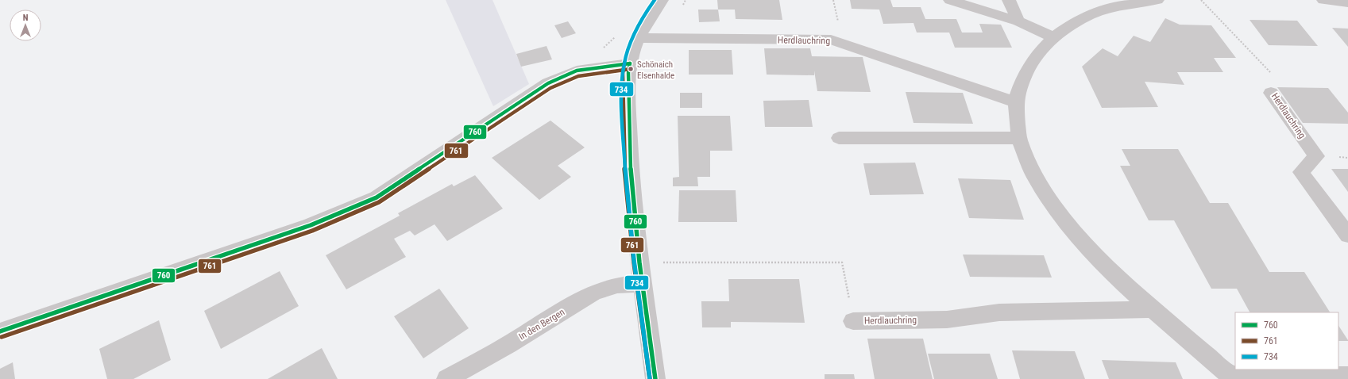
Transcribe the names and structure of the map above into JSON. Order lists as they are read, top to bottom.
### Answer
{
  "streets": {
    "street": ["Herdlauchring", "In den Bergen"]
  },
  "places": ["Schönaich Elsenhalde"],
  "lines": ["transit line 734", "transit line 761", "transit line 760"],
  "legend": ["760", "761", "734"],
  "north": "top"
}
